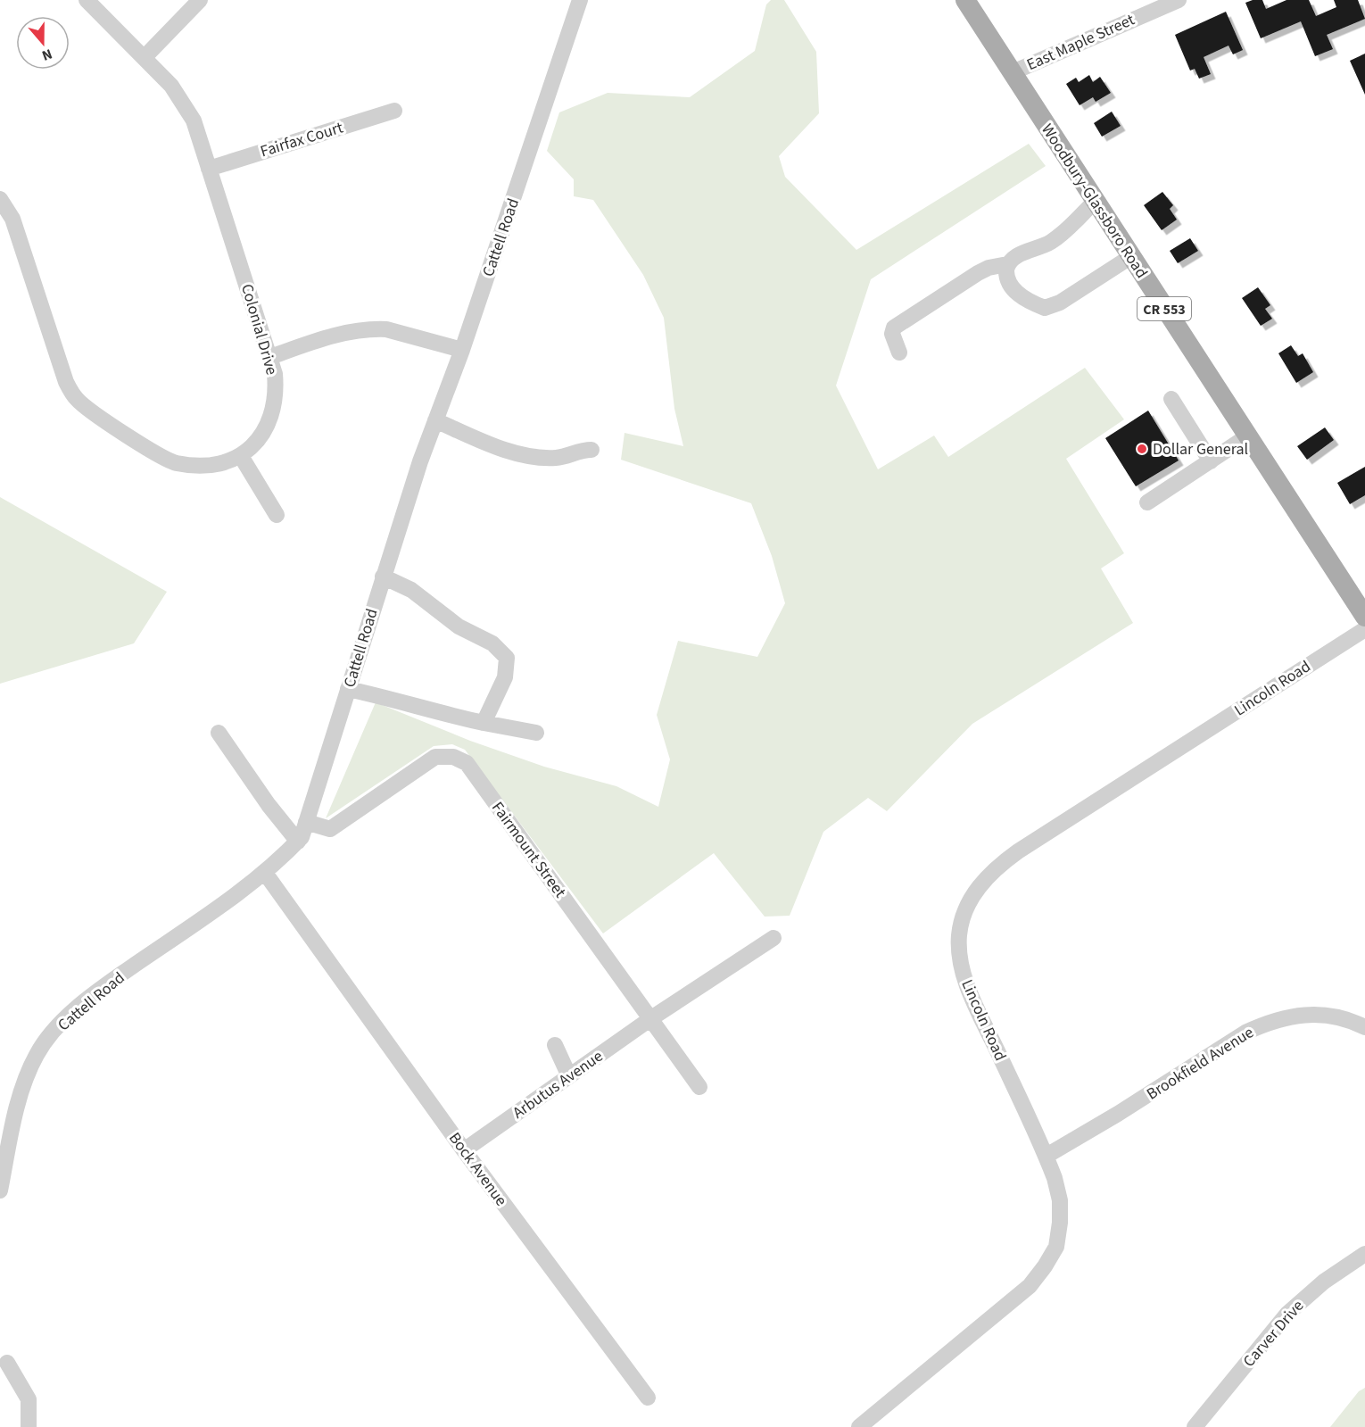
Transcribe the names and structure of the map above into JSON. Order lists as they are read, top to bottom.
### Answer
{
  "streets": {
    "main road": ["Woodbury-Glassboro Road", "CR 553"],
    "street": [
      "East Maple Street",
      "Fairfax Court",
      "Cattell Road",
      "Colonial Drive",
      "Lincoln Road",
      "Fairmount Street",
      "Brookfield Avenue",
      "Arbutus Avenue",
      "Bock Avenue",
      "Carver Drive"
    ]
  },
  "crossings": [
    ["East Maple Street", "Woodbury-Glassboro Road"],
    ["Fairfax Court", "Colonial Drive"],
    ["Cattell Road", "Fairmount Street"],
    ["Cattell Road", "Bock Avenue"],
    ["Lincoln Road", "Brookfield Avenue"],
    ["Fairmount Street", "Arbutus Avenue"],
    ["Arbutus Avenue", "Bock Avenue"]
  ],
  "places": ["Dollar General"],
  "north": "bottom"
}
